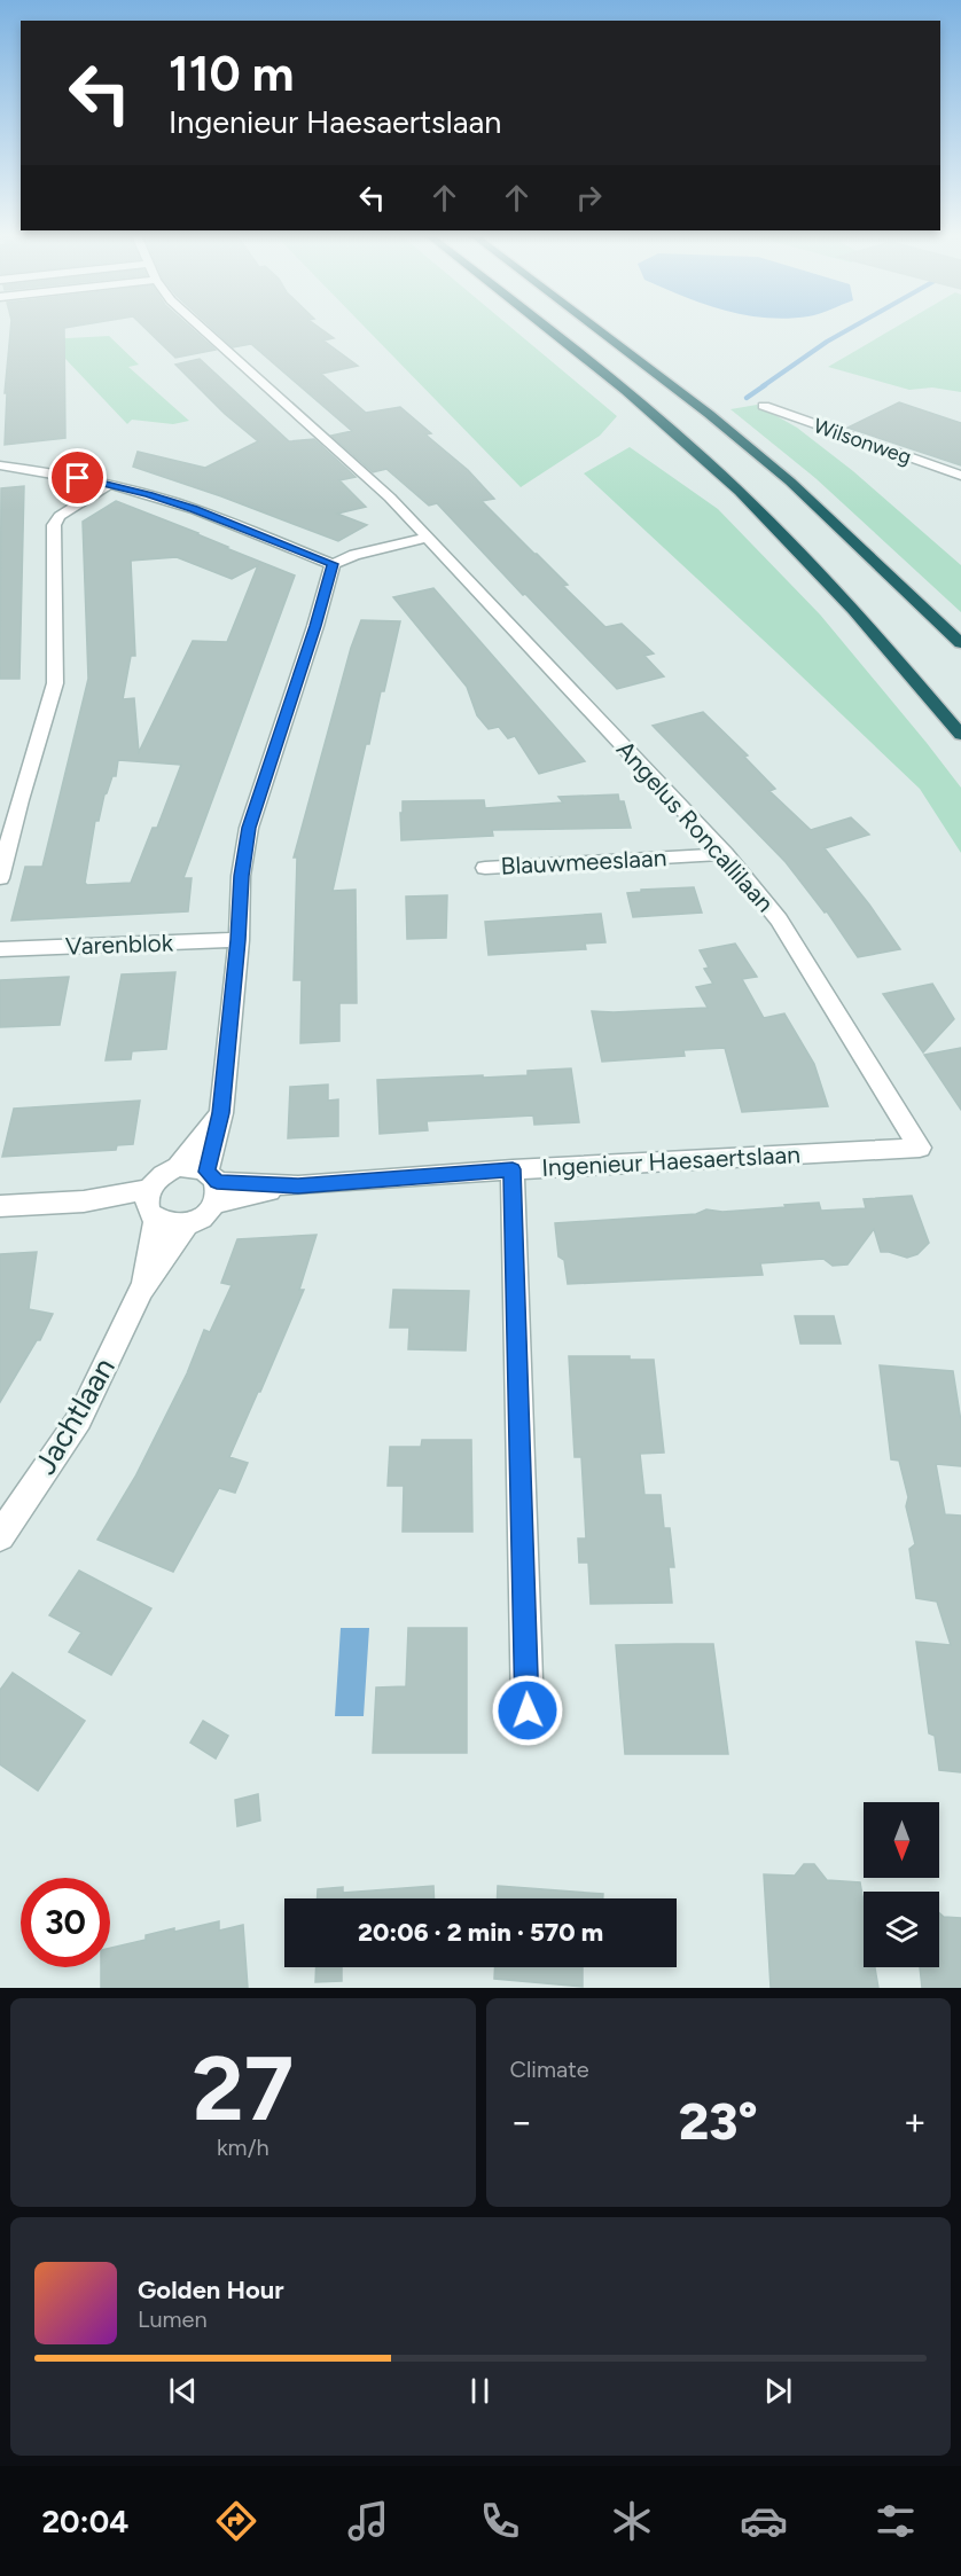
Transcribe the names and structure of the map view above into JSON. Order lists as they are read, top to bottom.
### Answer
{
  "streets": {
    "street": [
      "Wilsonweg",
      "Angelus Roncallilaan",
      "Blauwmeeslaan",
      "Varenblok",
      "Ingenieur Haesaertslaan",
      "Jachtlaan"
    ]
  },
  "crossings": [
    ["Angelus Roncallilaan", "Blauwmeeslaan"],
    ["Angelus Roncallilaan", "Ingenieur Haesaertslaan"],
    ["Ingenieur Haesaertslaan", "Jachtlaan"]
  ],
  "north": "bottom",
  "page": {
    "turn": ["110 m", "Ingenieur Haesaertslaan"],
    "limit": "30",
    "trip": "20:06 · 2 min · 570 m",
    "tile": [
      ["27", "km/h"],
      "Climate"
    ],
    "heat": ["−", "23°", "+"],
    "song": ["Golden Hour", "Lumen"],
    "tabs": "20:04"
  }
}
